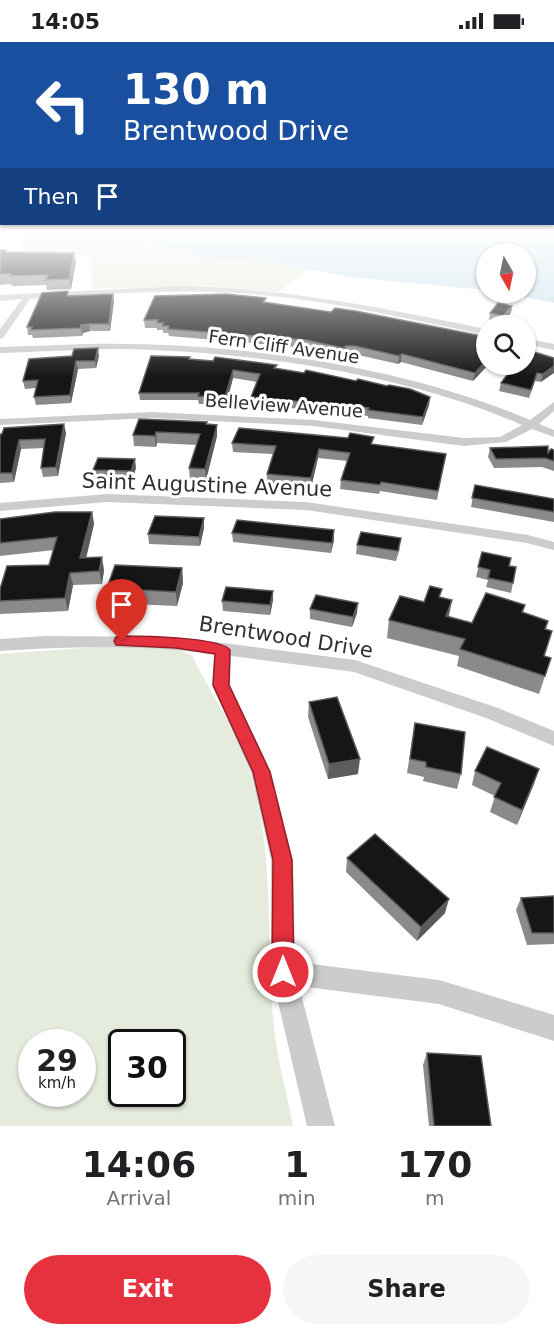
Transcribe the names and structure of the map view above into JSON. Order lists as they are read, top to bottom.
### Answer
{
  "streets": {
    "street": [
      "Fern Cliff Avenue",
      "Belleview Avenue",
      "Saint Augustine Avenue",
      "Brentwood Drive"
    ]
  },
  "crossings": [
    ["Fern Cliff Avenue", "Belleview Avenue"]
  ],
  "north": "bottom",
  "page": {
    "status": "14:05",
    "turn": ["130 m", "Brentwood Drive"],
    "then": "Then",
    "speed": "29 km/h",
    "limit": "30",
    "eta": [
      "14:06",
      "Arrival",
      "1",
      "min",
      "170",
      "m"
    ],
    "buttons": ["Exit", "Share"]
  }
}
